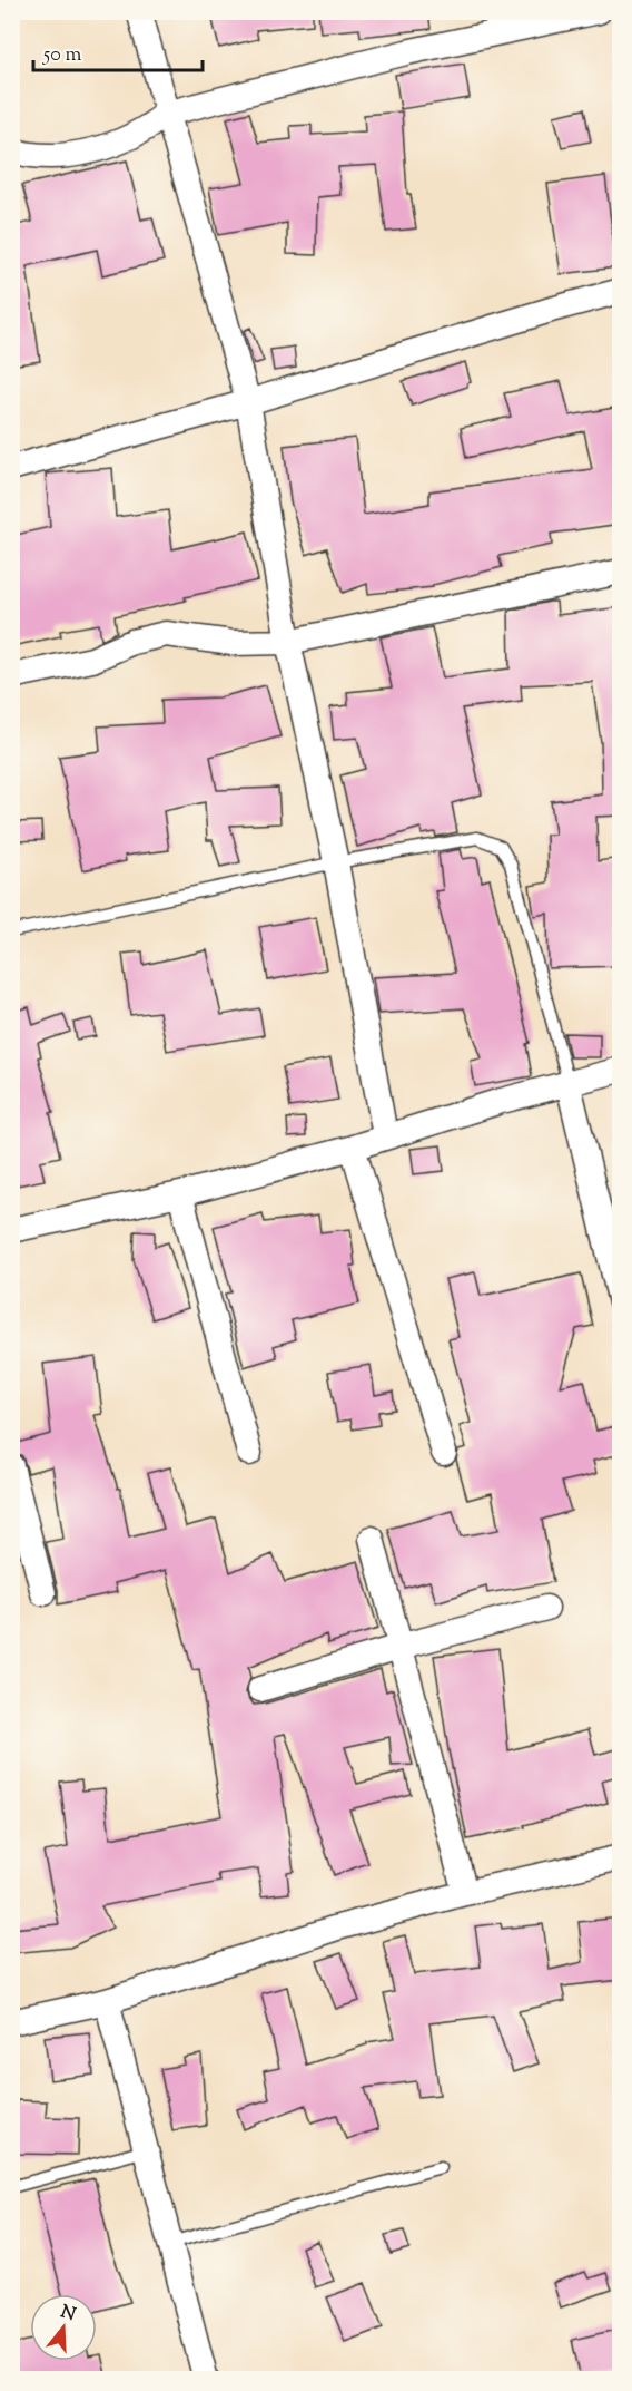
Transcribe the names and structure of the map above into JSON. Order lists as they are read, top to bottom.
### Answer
{
  "scale_bar": "50 m",
  "north": "top"
}
